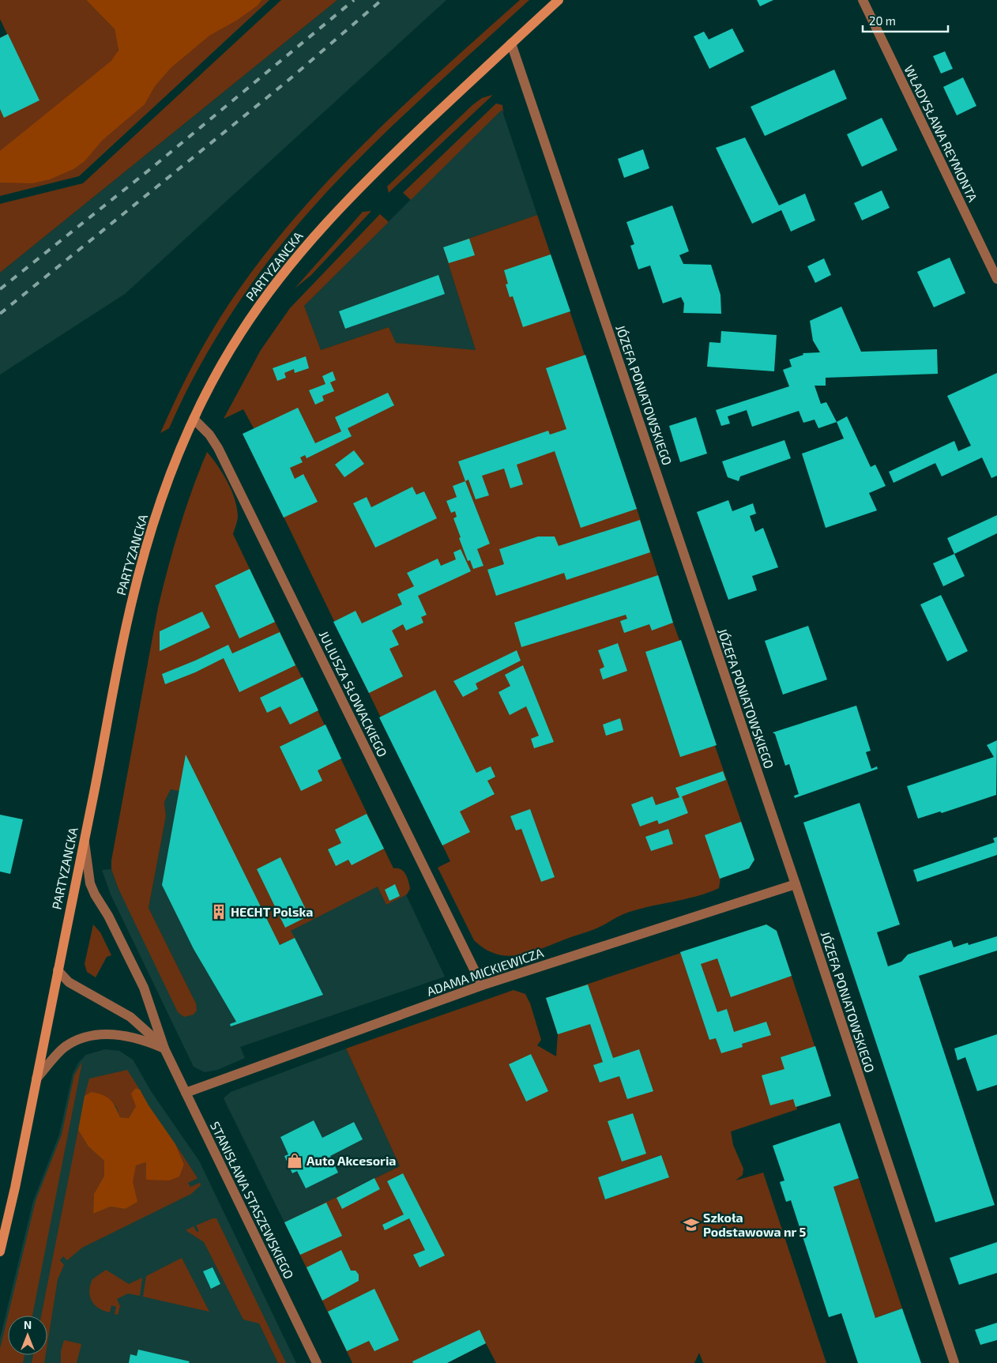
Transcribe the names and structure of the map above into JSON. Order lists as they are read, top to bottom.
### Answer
{
  "streets": {
    "main road": ["PARTYZANCKA"],
    "street": [
      "WŁADYSŁAWA REYMONTA",
      "JÓZEFA PONIATOWSKIEGO",
      "JULIUSZA SŁOWACKIEGO",
      "ADAMA MICKIEWICZA",
      "STANISŁAWA STASZEWSKIEGO"
    ]
  },
  "crossings": [
    ["PARTYZANCKA", "JÓZEFA PONIATOWSKIEGO"],
    ["PARTYZANCKA", "JULIUSZA SŁOWACKIEGO"],
    ["PARTYZANCKA", "STANISŁAWA STASZEWSKIEGO"],
    ["JÓZEFA PONIATOWSKIEGO", "ADAMA MICKIEWICZA"],
    ["JULIUSZA SŁOWACKIEGO", "ADAMA MICKIEWICZA"],
    ["ADAMA MICKIEWICZA", "STANISŁAWA STASZEWSKIEGO"]
  ],
  "places": {
    "building": ["HECHT Polska"],
    "shop": ["Auto Akcesoria"],
    "school or university": ["Szkoła Podstawowa nr 5"]
  },
  "scale_bar": "20 m",
  "north": "top"
}
